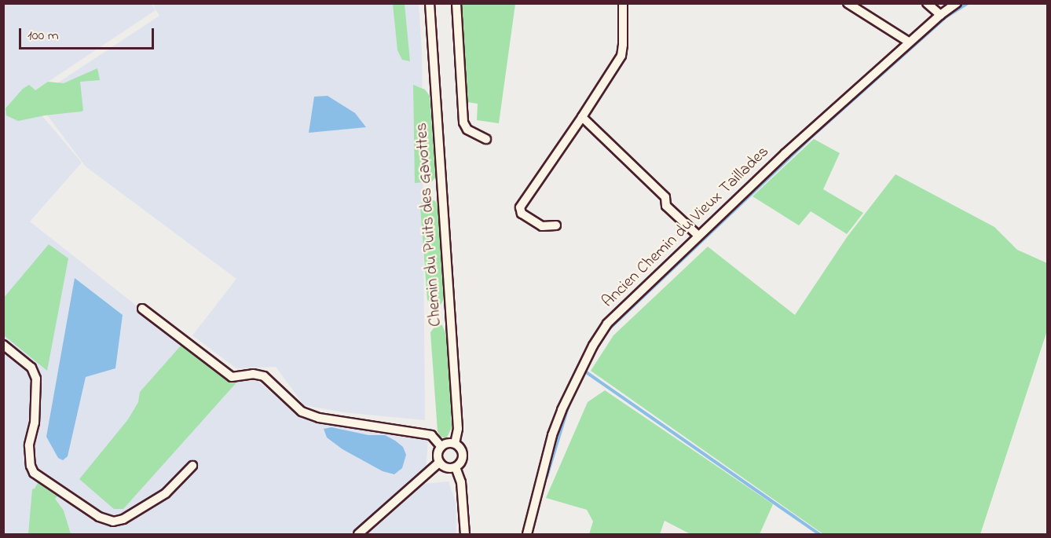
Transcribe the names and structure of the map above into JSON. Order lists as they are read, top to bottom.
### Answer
{
  "streets": {
    "street": ["Chemin du Puits des Gavottes", "Ancien Chemin du Vieux Taillades"]
  },
  "scale_bar": "100 m"
}
